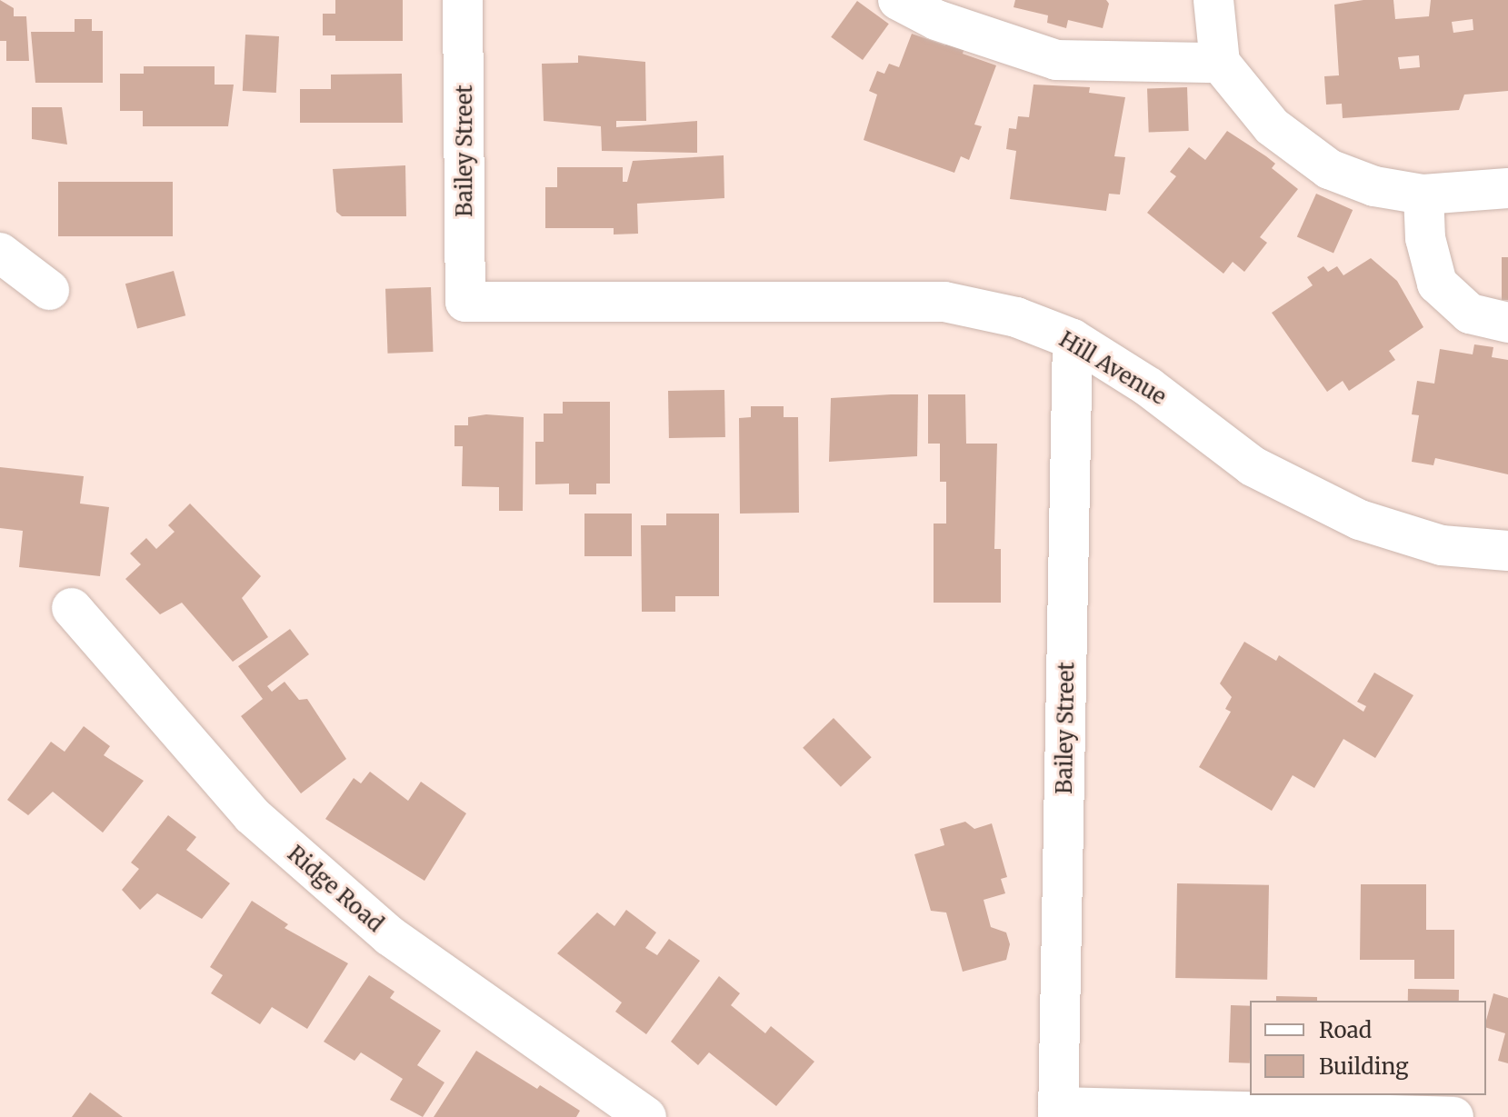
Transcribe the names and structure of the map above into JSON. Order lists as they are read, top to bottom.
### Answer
{
  "streets": {
    "street": ["Bailey Street", "Hill Avenue", "Ridge Road"]
  },
  "crossings": [
    ["Bailey Street", "Hill Avenue"]
  ],
  "legend": ["Road", "Building"]
}
